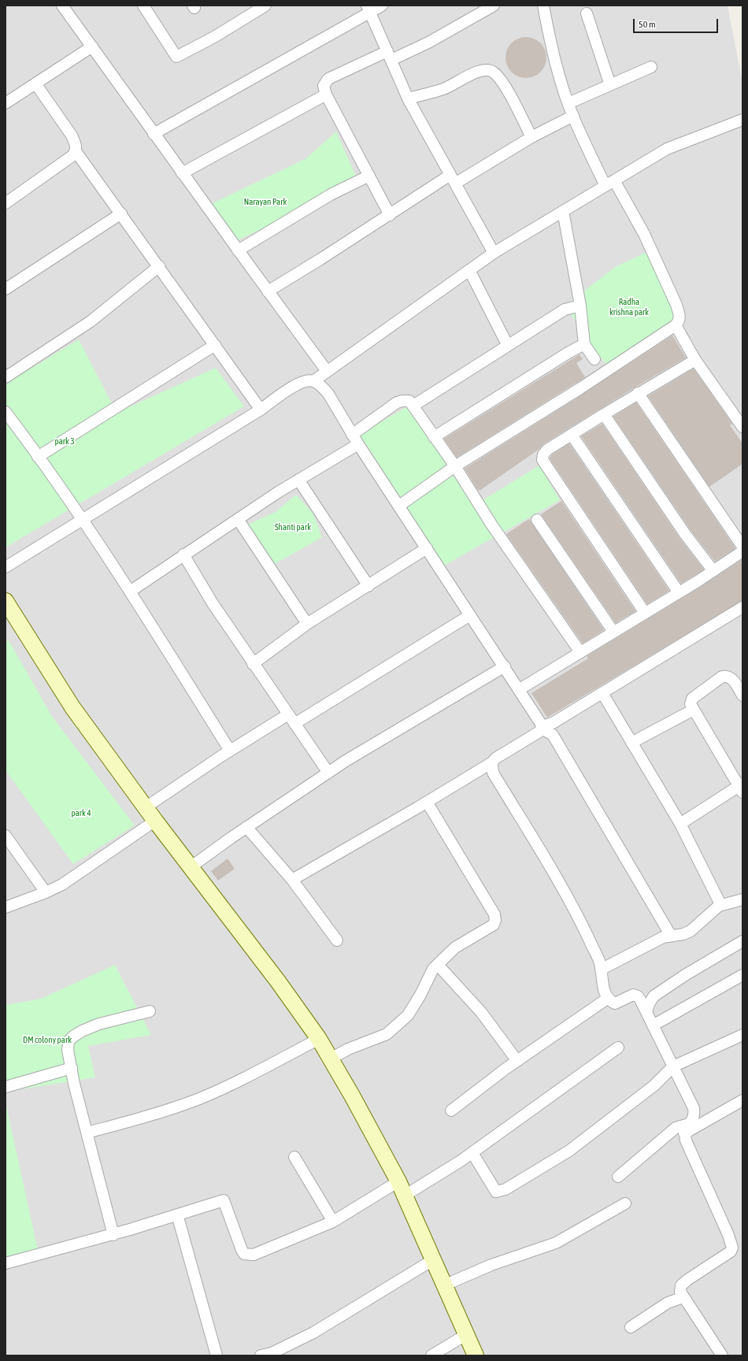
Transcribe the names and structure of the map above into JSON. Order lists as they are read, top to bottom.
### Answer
{
  "parks": [
    "Narayan Park",
    "Radha krishna park",
    "park 3",
    "Shanti park",
    "park 4",
    "DM colony park"
  ],
  "scale_bar": "50 m"
}
